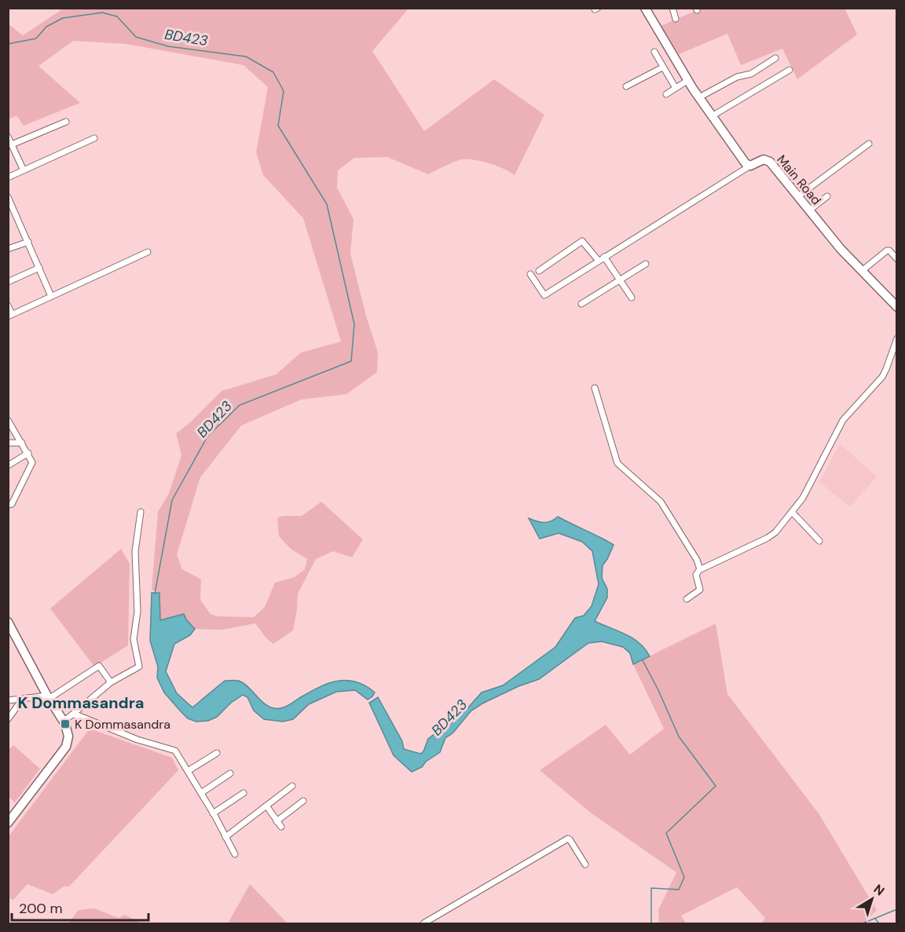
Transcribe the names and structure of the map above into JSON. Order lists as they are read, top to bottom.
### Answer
{
  "streets": {
    "street": ["Main Road"]
  },
  "districts": ["K Dommasandra"],
  "water": ["BD423"],
  "places": {
    "transit": ["K Dommasandra"]
  },
  "scale_bar": "200 m",
  "north": "top right"
}
